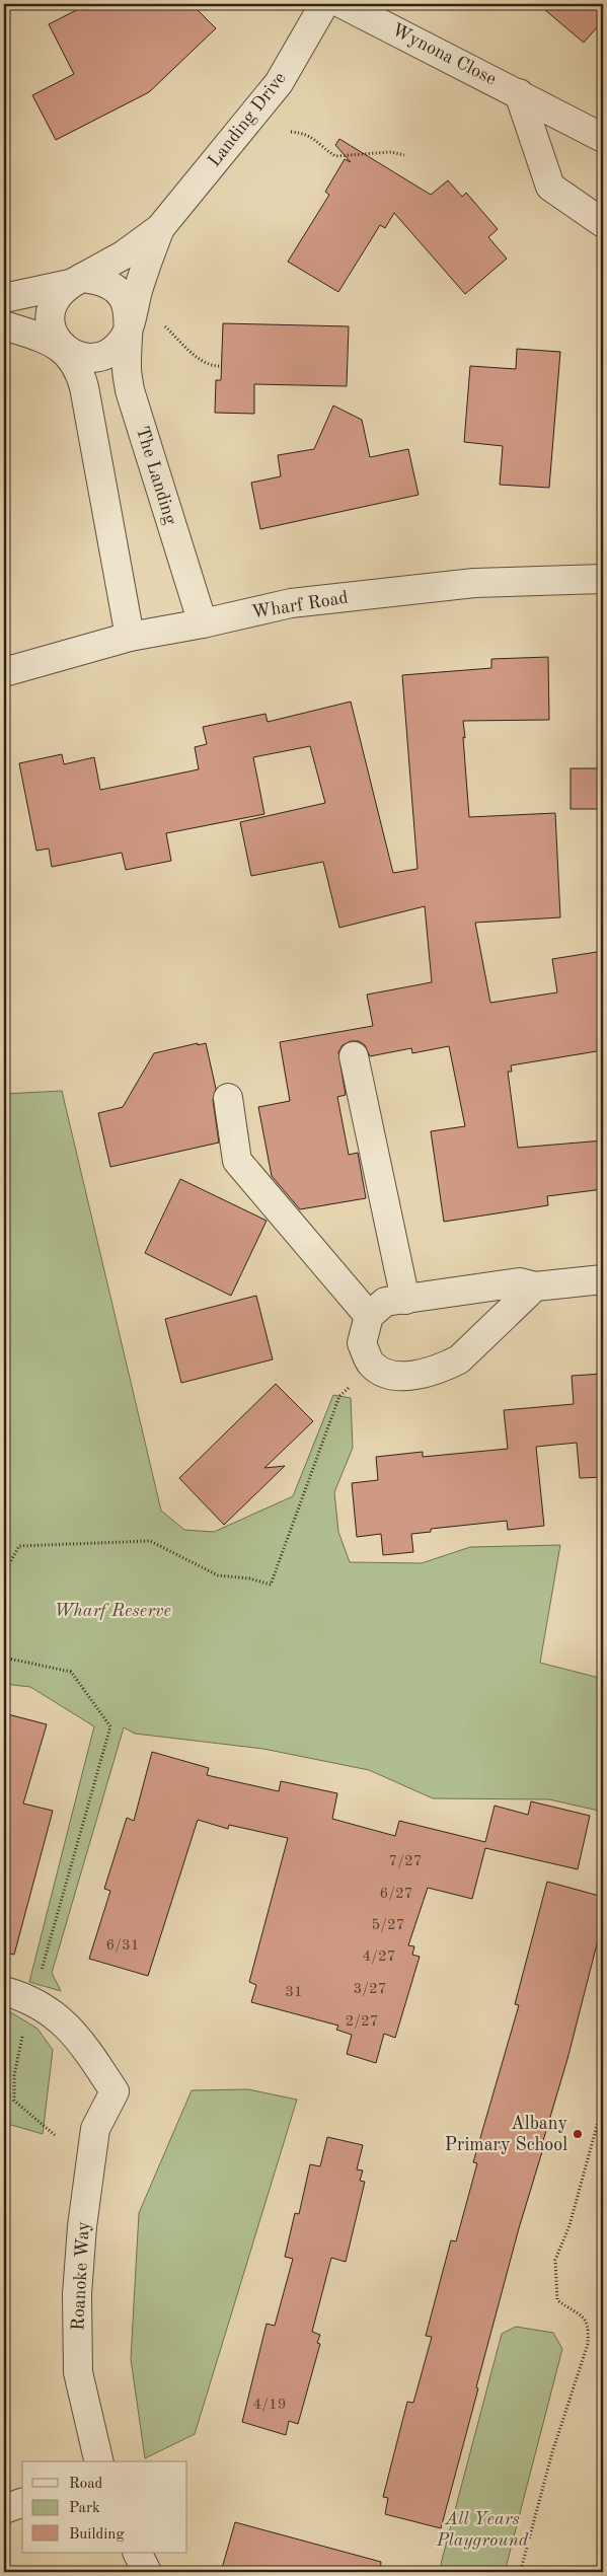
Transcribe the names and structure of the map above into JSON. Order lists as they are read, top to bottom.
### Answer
{
  "streets": {
    "street": [
      "Wynona Close",
      "Landing Drive",
      "The Landing",
      "Wharf Road",
      "Roanoke Way"
    ]
  },
  "crossings": [
    ["The Landing", "Wharf Road"]
  ],
  "parks": ["Wharf Reserve", "All Years Playground"],
  "places": ["Albany Primary School"],
  "house_numbers": [
    "7/27",
    "6/27",
    "5/27",
    "6/31",
    "4/27",
    "3/27",
    "31",
    "2/27",
    "4/19"
  ],
  "legend": ["Road", "Park", "Building"]
}
